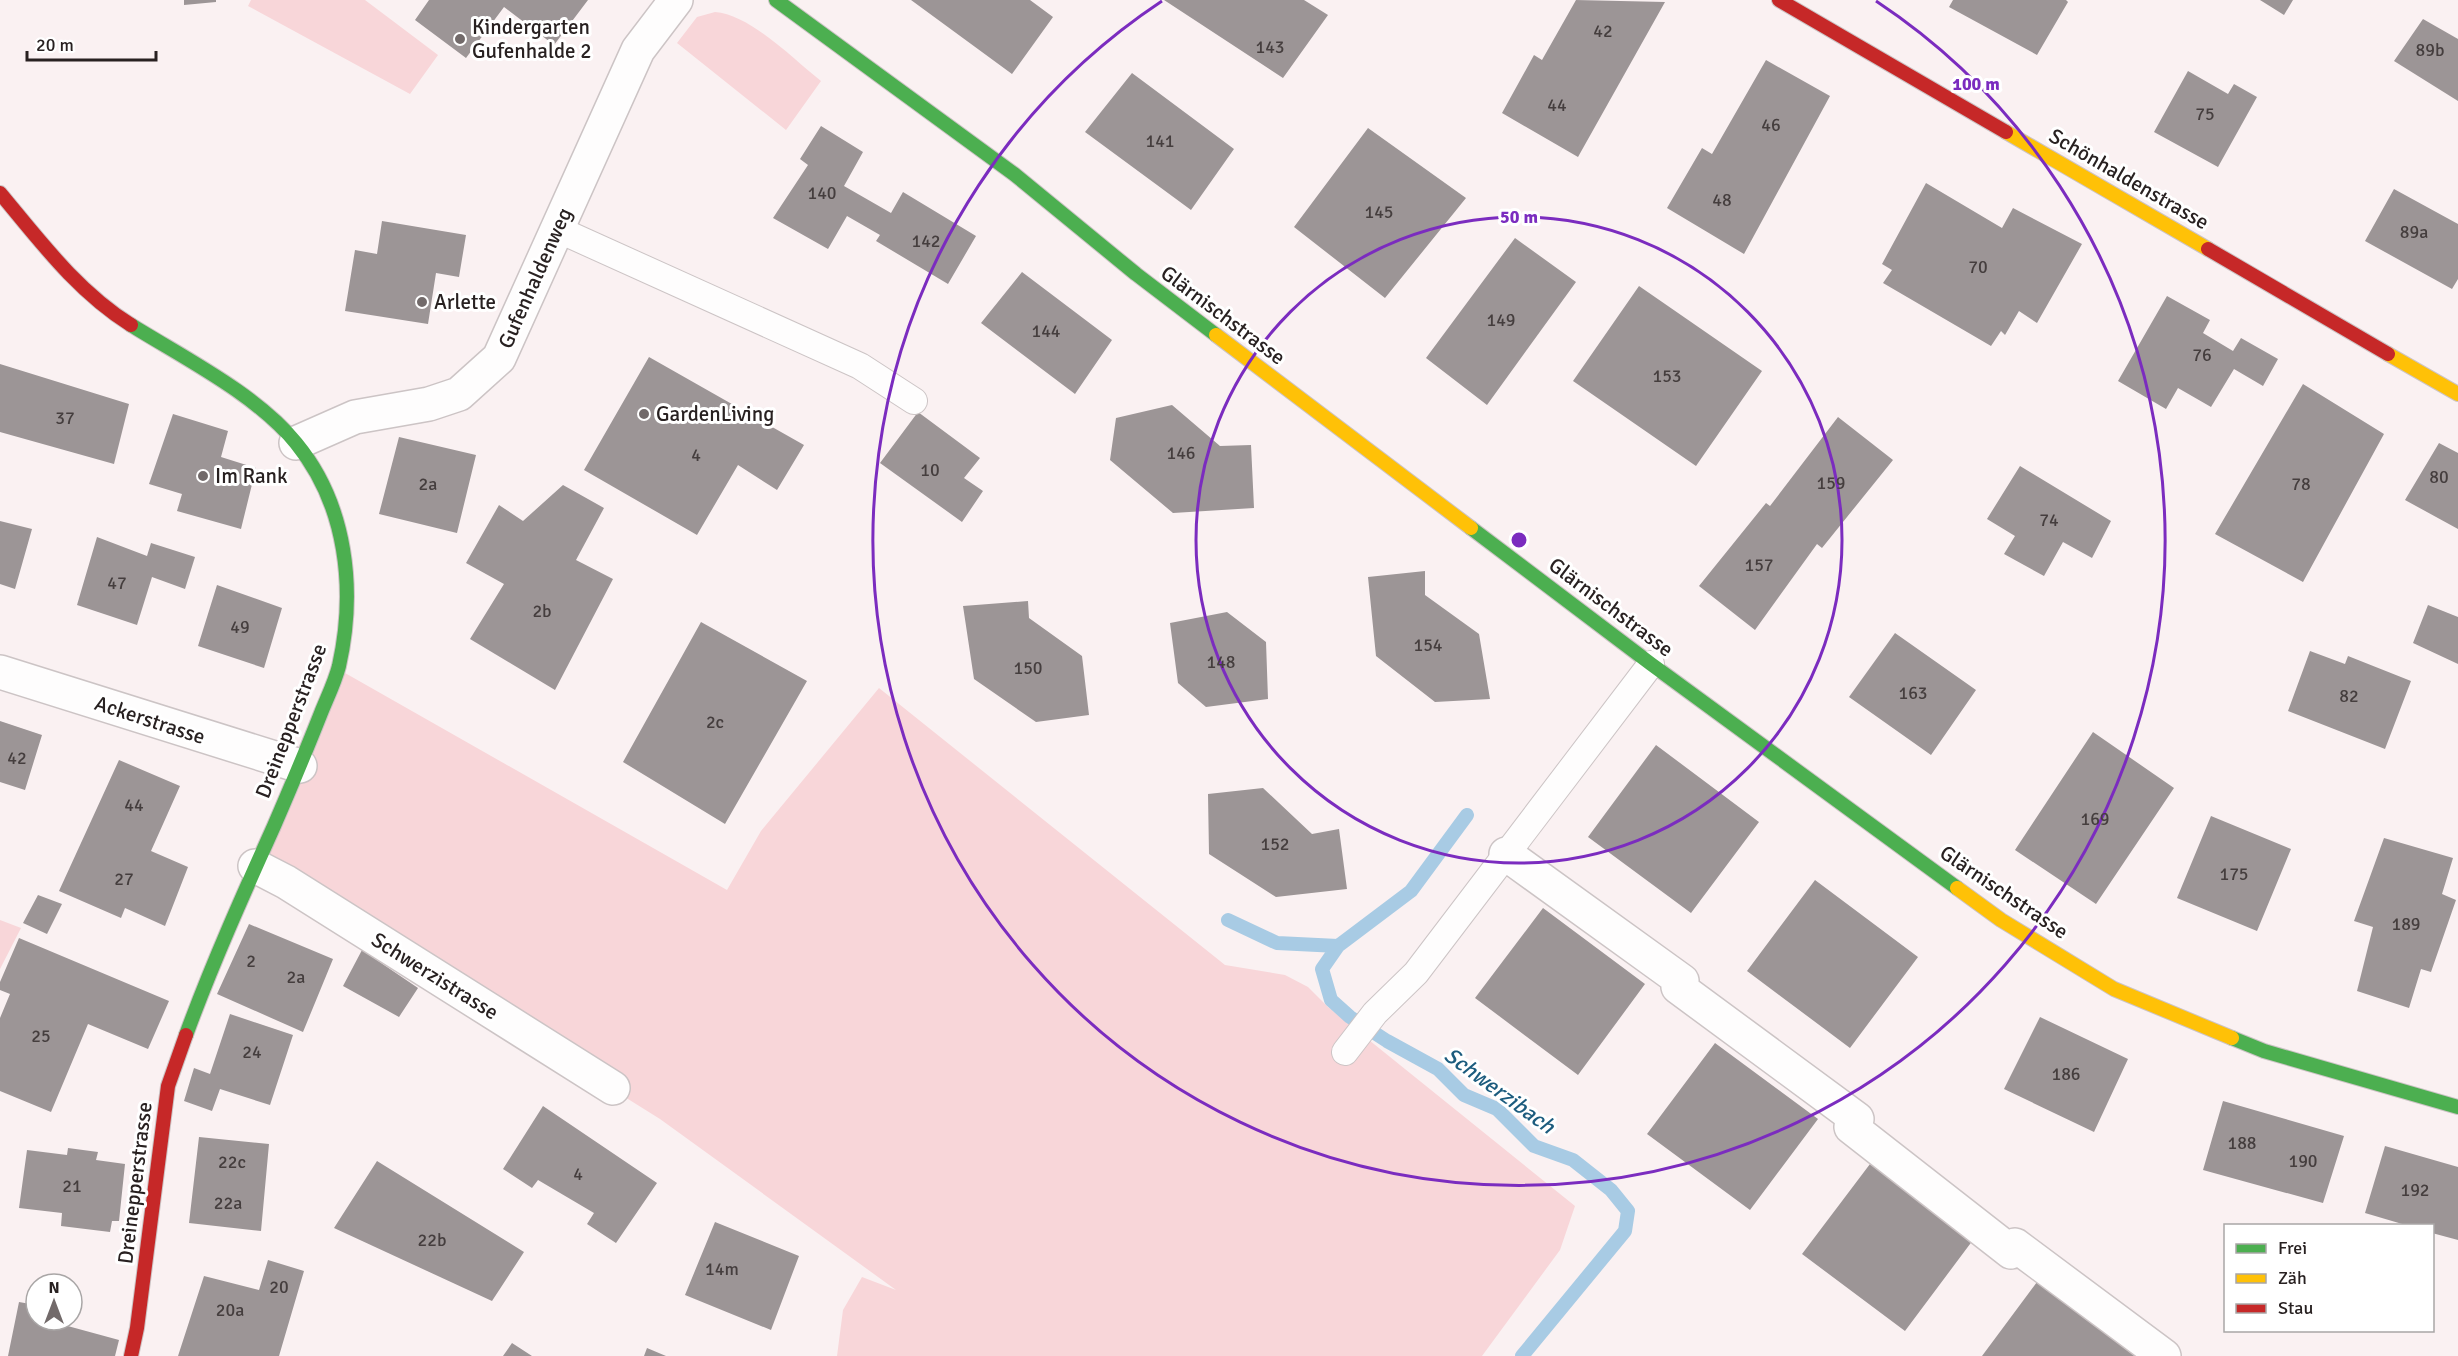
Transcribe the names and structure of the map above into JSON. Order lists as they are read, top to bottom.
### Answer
{
  "streets": {
    "street": [
      "Schönhaldenstrasse",
      "Gufenhaldenweg",
      "Glärnischstrasse",
      "Ackerstrasse",
      "Dreinepperstrasse",
      "Schwerzistrasse"
    ]
  },
  "crossings": [
    ["Gufenhaldenweg", "Dreinepperstrasse"],
    ["Ackerstrasse", "Dreinepperstrasse"],
    ["Dreinepperstrasse", "Schwerzistrasse"]
  ],
  "water": ["Schwerzibach"],
  "places": [
    "Kindergarten Gufenhalde 2",
    "Arlette",
    "GardenLiving",
    "Im Rank"
  ],
  "house_numbers": [
    "42",
    "143",
    "89b",
    "44",
    "75",
    "46",
    "141",
    "140",
    "48",
    "145",
    "89a",
    "142",
    "70",
    "149",
    "144",
    "76",
    "153",
    "37",
    "146",
    "4",
    "10",
    "80",
    "159",
    "2a",
    "78",
    "74",
    "157",
    "47",
    "2b",
    "49",
    "154",
    "148",
    "150",
    "163",
    "82",
    "2c",
    "42",
    "44",
    "169",
    "152",
    "175",
    "27",
    "189",
    "2",
    "2a",
    "25",
    "24",
    "186",
    "188",
    "190",
    "22c",
    "4",
    "21",
    "192",
    "22a",
    "22b",
    "14m",
    "20",
    "20a"
  ],
  "legend": ["Frei", "Zäh", "Stau"],
  "scale_bar": "20 m",
  "north": "top",
  "rings": ["100 m", "50 m"]
}
